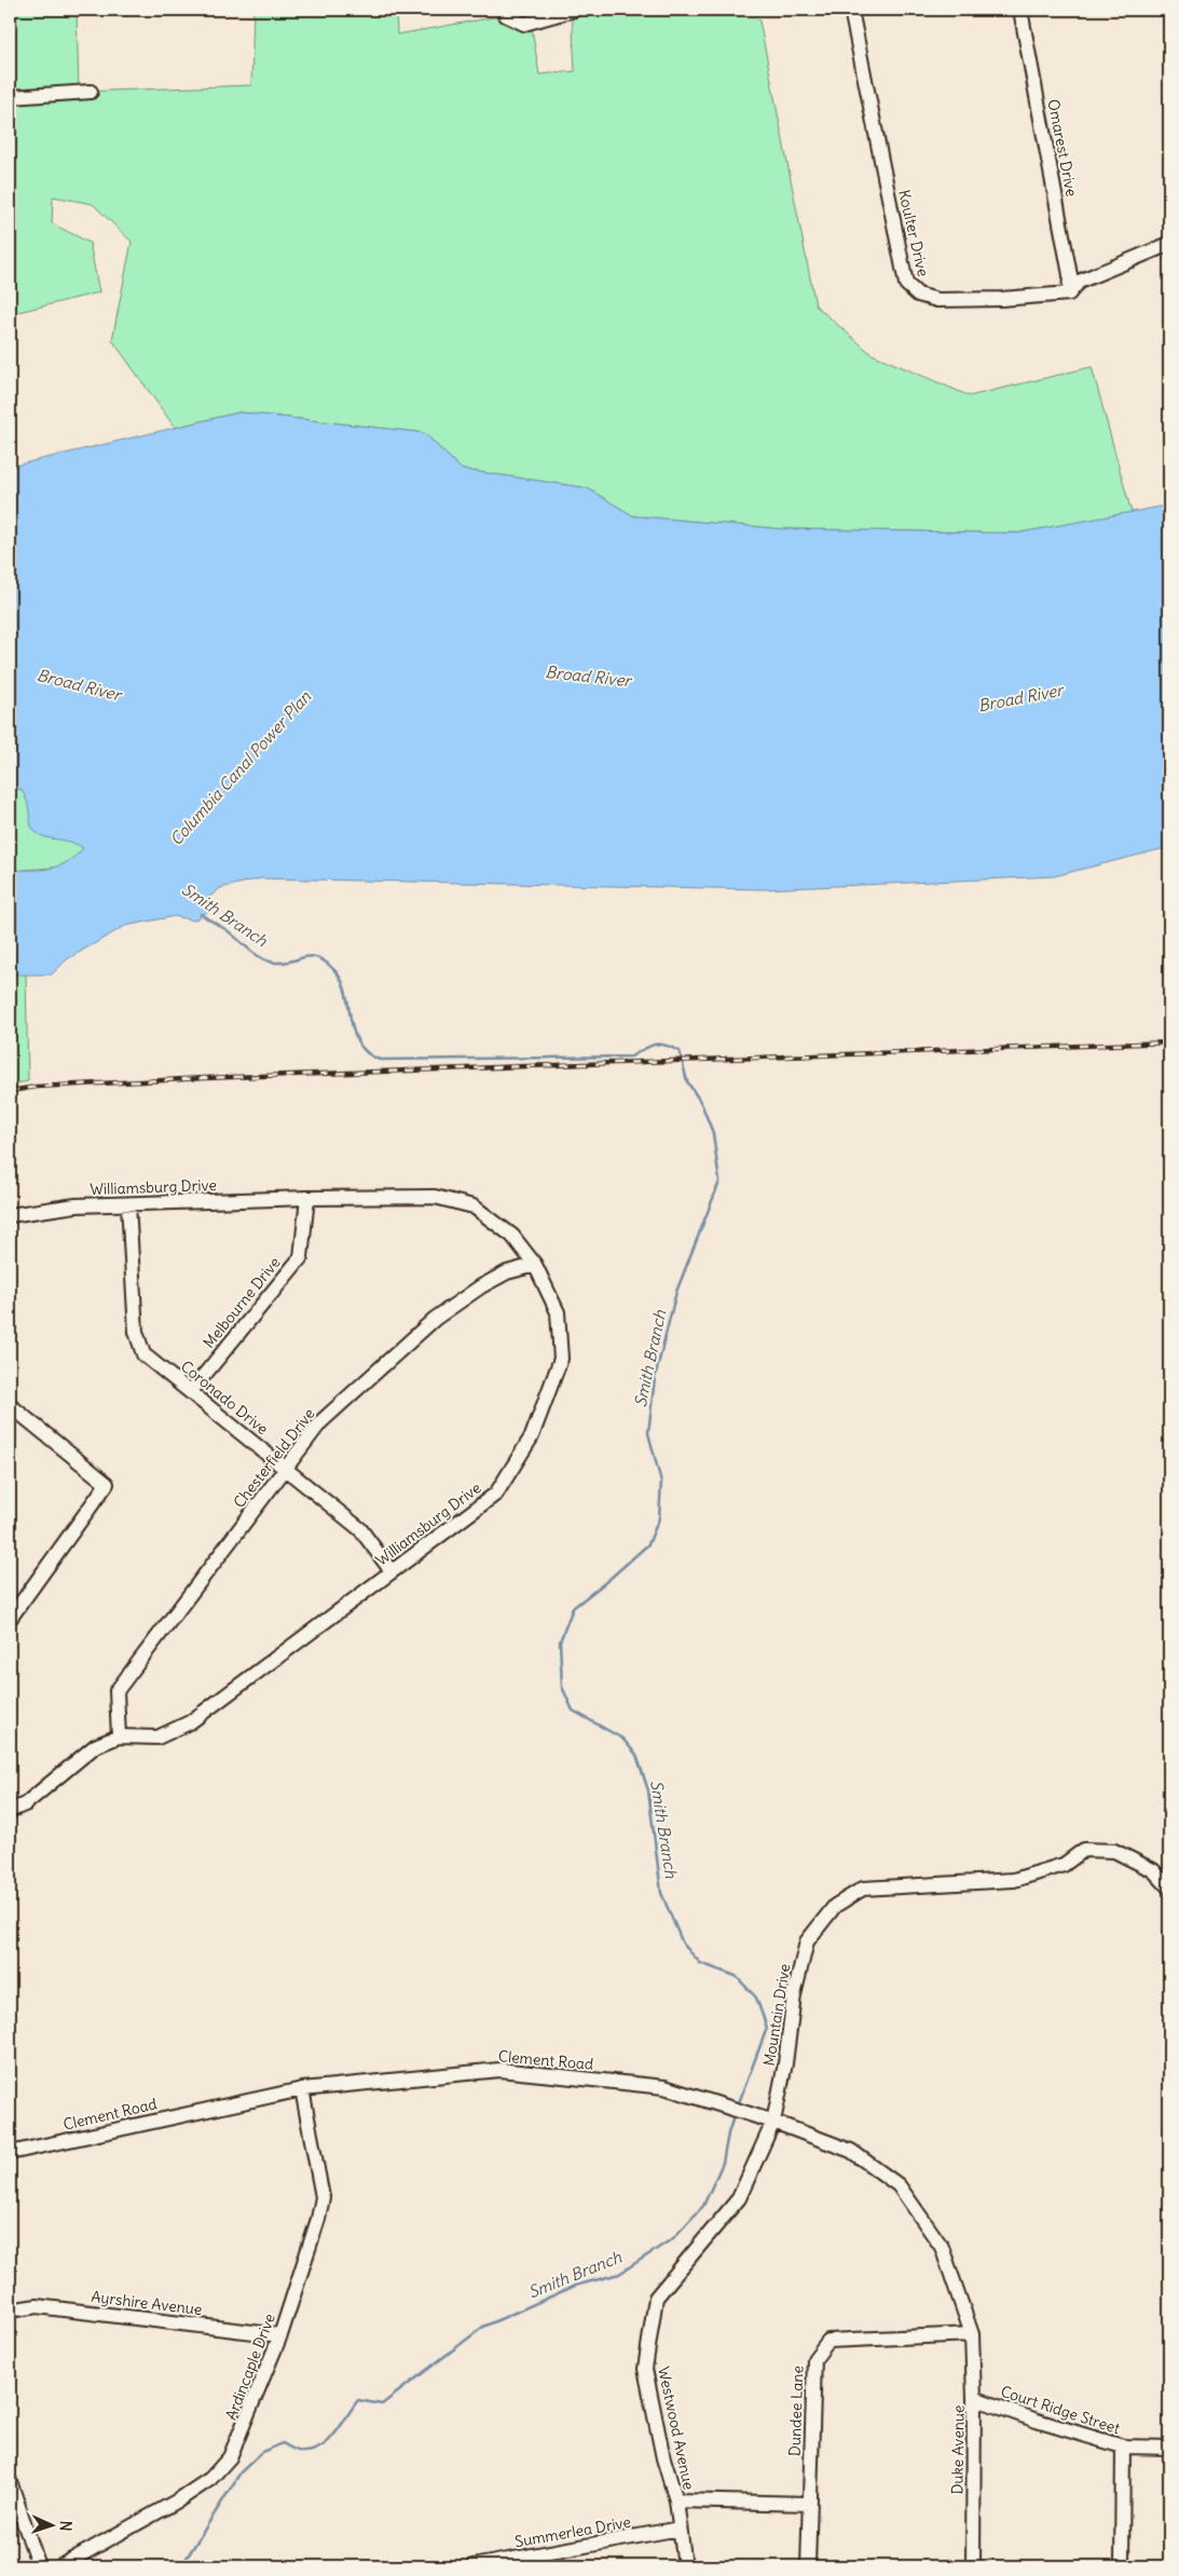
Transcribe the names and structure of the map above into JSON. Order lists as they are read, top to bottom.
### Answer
{
  "streets": {
    "street": [
      "Omarest Drive",
      "Koulter Drive",
      "Williamsburg Drive",
      "Melbourne Drive",
      "Coronado Drive",
      "Chesterfield Drive",
      "Mountain Drive",
      "Clement Road",
      "Ayrshire Avenue",
      "Ardincaple Drive",
      "Court Ridge Street",
      "Dundee Lane",
      "Westwood Avenue",
      "Duke Avenue",
      "Summerlea Drive"
    ]
  },
  "crossings": [
    ["Omarest Drive", "Koulter Drive"],
    ["Williamsburg Drive", "Melbourne Drive"],
    ["Williamsburg Drive", "Coronado Drive"],
    ["Williamsburg Drive", "Chesterfield Drive"],
    ["Melbourne Drive", "Coronado Drive"],
    ["Coronado Drive", "Chesterfield Drive"],
    ["Mountain Drive", "Clement Road"],
    ["Mountain Drive", "Westwood Avenue"],
    ["Clement Road", "Ardincaple Drive"],
    ["Clement Road", "Dundee Lane"],
    ["Clement Road", "Duke Avenue"],
    ["Ayrshire Avenue", "Ardincaple Drive"],
    ["Court Ridge Street", "Duke Avenue"],
    ["Dundee Lane", "Duke Avenue"],
    ["Westwood Avenue", "Summerlea Drive"]
  ],
  "water": ["Broad River", "Columbia Canal Power Plan", "Smith Branch"],
  "north": "right"
}
